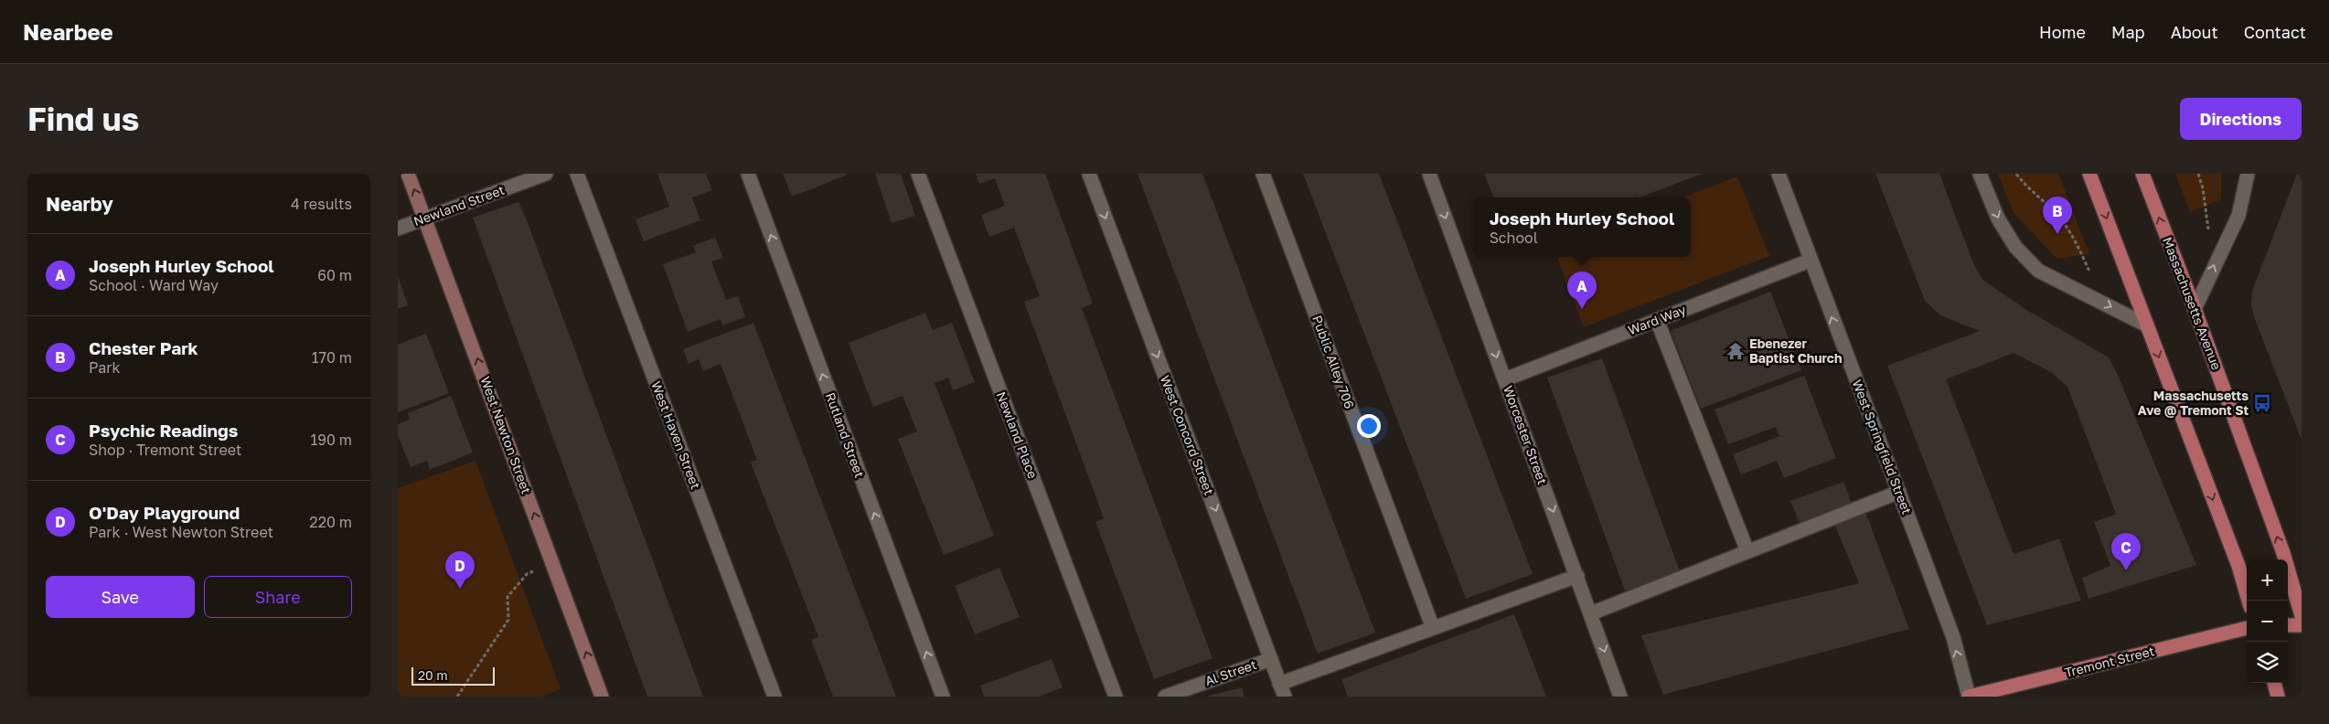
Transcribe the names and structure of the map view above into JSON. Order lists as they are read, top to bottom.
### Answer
{
  "streets": {
    "main road": ["Massachusetts Avenue", "West Newton Street", "Tremont Street"],
    "street": [
      "Newland Street",
      "Ward Way",
      "Public Alley 706",
      "West Haven Street",
      "Rutland Street",
      "Newland Place",
      "West Concord Street",
      "Worcester Street",
      "West Springfield Street",
      "Al Street"
    ]
  },
  "crossings": [
    ["Newland Street", "West Newton Street"],
    ["Ward Way", "Worcester Street"],
    ["Ward Way", "West Springfield Street"],
    ["West Concord Street", "Al Street"],
    ["West Springfield Street", "Tremont Street"]
  ],
  "one_way": [
    "West Newton Street",
    "Rutland Street",
    "West Concord Street",
    "Worcester Street",
    "West Springfield Street"
  ],
  "places": {
    "temple": ["Ebenezer Baptist Church"],
    "bus stop": ["Massachusetts Ave @ Tremont St"]
  },
  "scale_bar": "20 m",
  "page": {
    "header": "Nearbee",
    "nav": [
      "Home",
      "Map",
      "About",
      "Contact"
    ],
    "buttons": [
      "Directions",
      ["Save", "Share"]
    ],
    "title": "Find us",
    "heading": ["Nearby", "4 results"],
    "pins": [
      "B",
      "A",
      "C",
      "D"
    ],
    "popup": ["Joseph Hurley School", "School"],
    "list": [
      {
        "mark": "A",
        "name": "Joseph Hurley School",
        "note": "School · Ward Way",
        "value": "60 m"
      },
      {
        "mark": "B",
        "name": "Chester Park",
        "note": "Park",
        "value": "170 m"
      },
      {
        "mark": "C",
        "name": "Psychic Readings",
        "note": "Shop · Tremont Street",
        "value": "190 m"
      },
      {
        "mark": "D",
        "name": "O'Day Playground",
        "note": "Park · West Newton Street",
        "value": "220 m"
      }
    ],
    "map_buttons": ["+", "−"],
    "scale": "20 m"
  }
}
